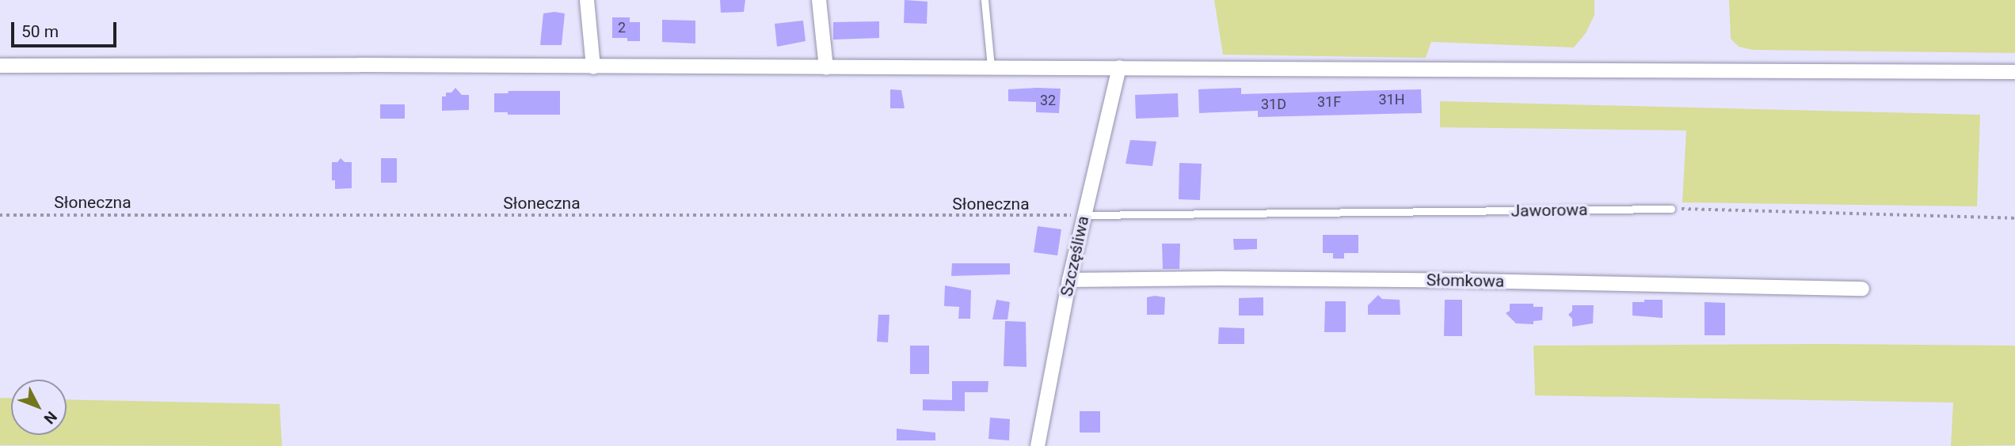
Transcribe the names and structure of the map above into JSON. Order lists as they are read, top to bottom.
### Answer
{
  "streets": {
    "street": ["Szczęśliwa", "Słomkowa"],
    "lane": ["Jaworowa"],
    "path": ["Słoneczna"]
  },
  "crossings": [
    ["Słoneczna", "Jaworowa"],
    ["Słoneczna", "Szczęśliwa"],
    ["Jaworowa", "Szczęśliwa"],
    ["Szczęśliwa", "Słomkowa"]
  ],
  "house_numbers": [
    "2",
    "31H",
    "32",
    "31F",
    "31D"
  ],
  "scale_bar": "50 m",
  "north": "bottom right"
}
